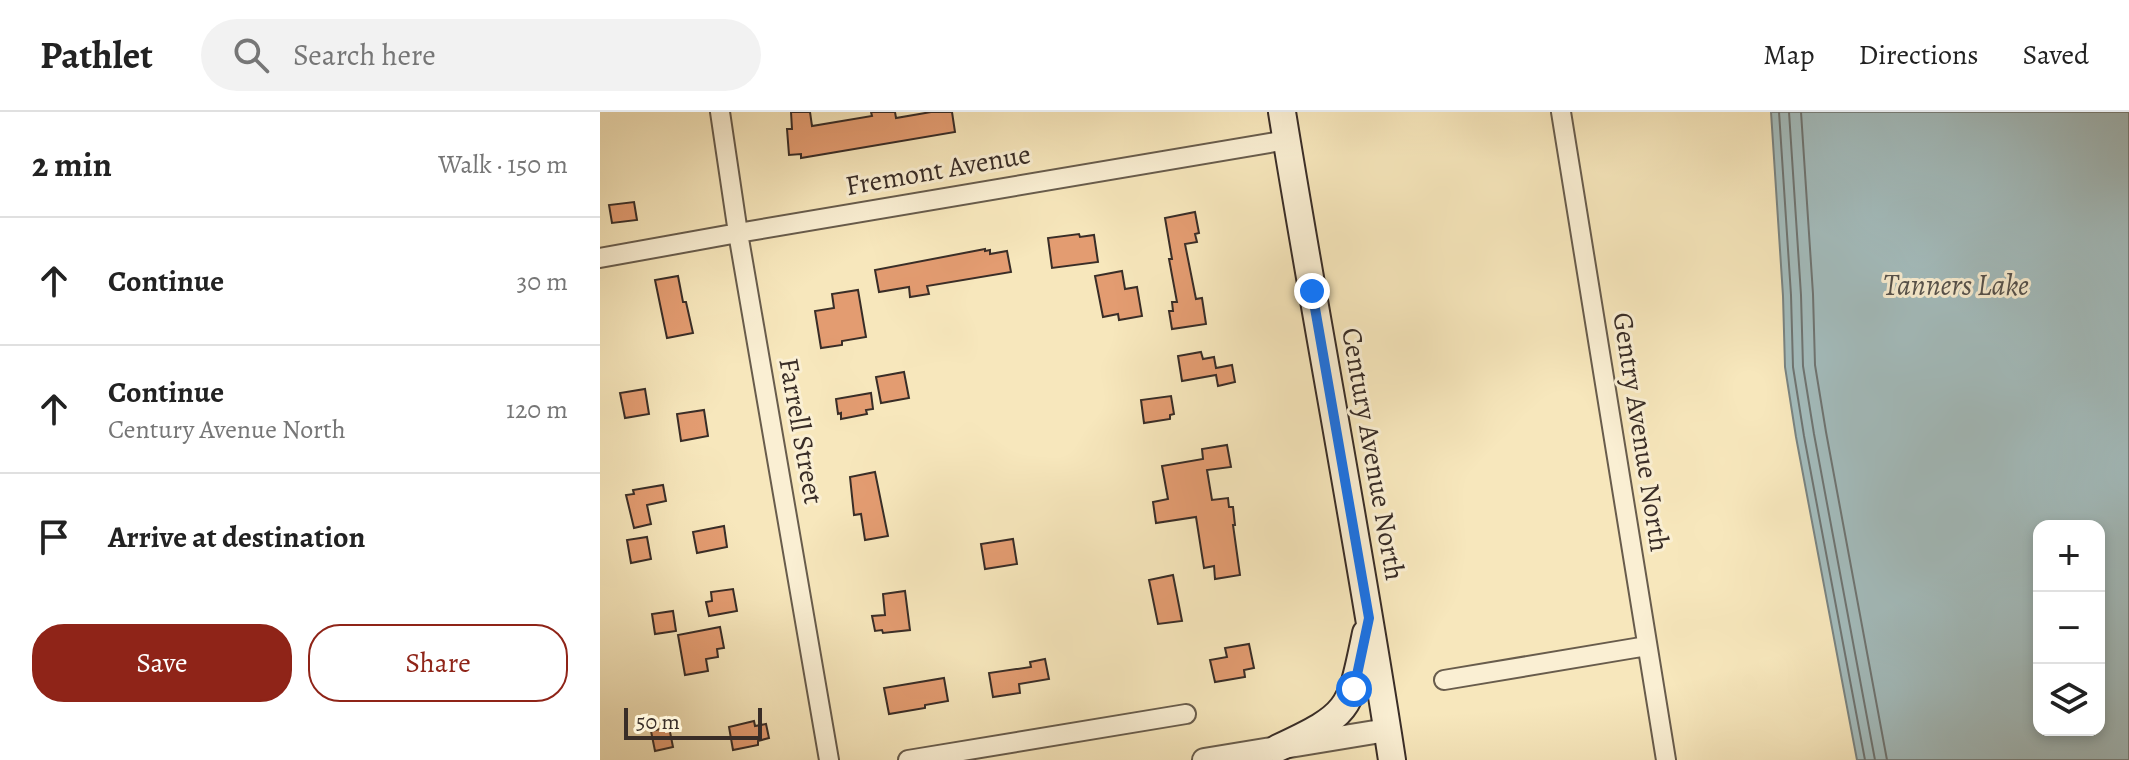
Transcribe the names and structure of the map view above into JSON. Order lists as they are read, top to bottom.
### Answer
{
  "streets": {
    "main road": ["Century Avenue North"],
    "street": ["Fremont Avenue", "Farrell Street", "Gentry Avenue North"]
  },
  "crossings": [
    ["Fremont Avenue", "Farrell Street"],
    ["Fremont Avenue", "Century Avenue North"]
  ],
  "water": ["Tanners Lake"],
  "scale_bar": "50 m",
  "page": {
    "header": "Pathlet",
    "search": "Search here",
    "nav": ["Map", "Directions", "Saved"],
    "heading": ["2 min", "Walk · 150 m"],
    "list": [
      ["Continue", "30 m"],
      ["Continue", "Century Avenue North", "120 m"],
      "Arrive at destination"
    ],
    "map_buttons": ["+", "−"],
    "buttons": ["Save", "Share"],
    "scale": "50 m"
  }
}
